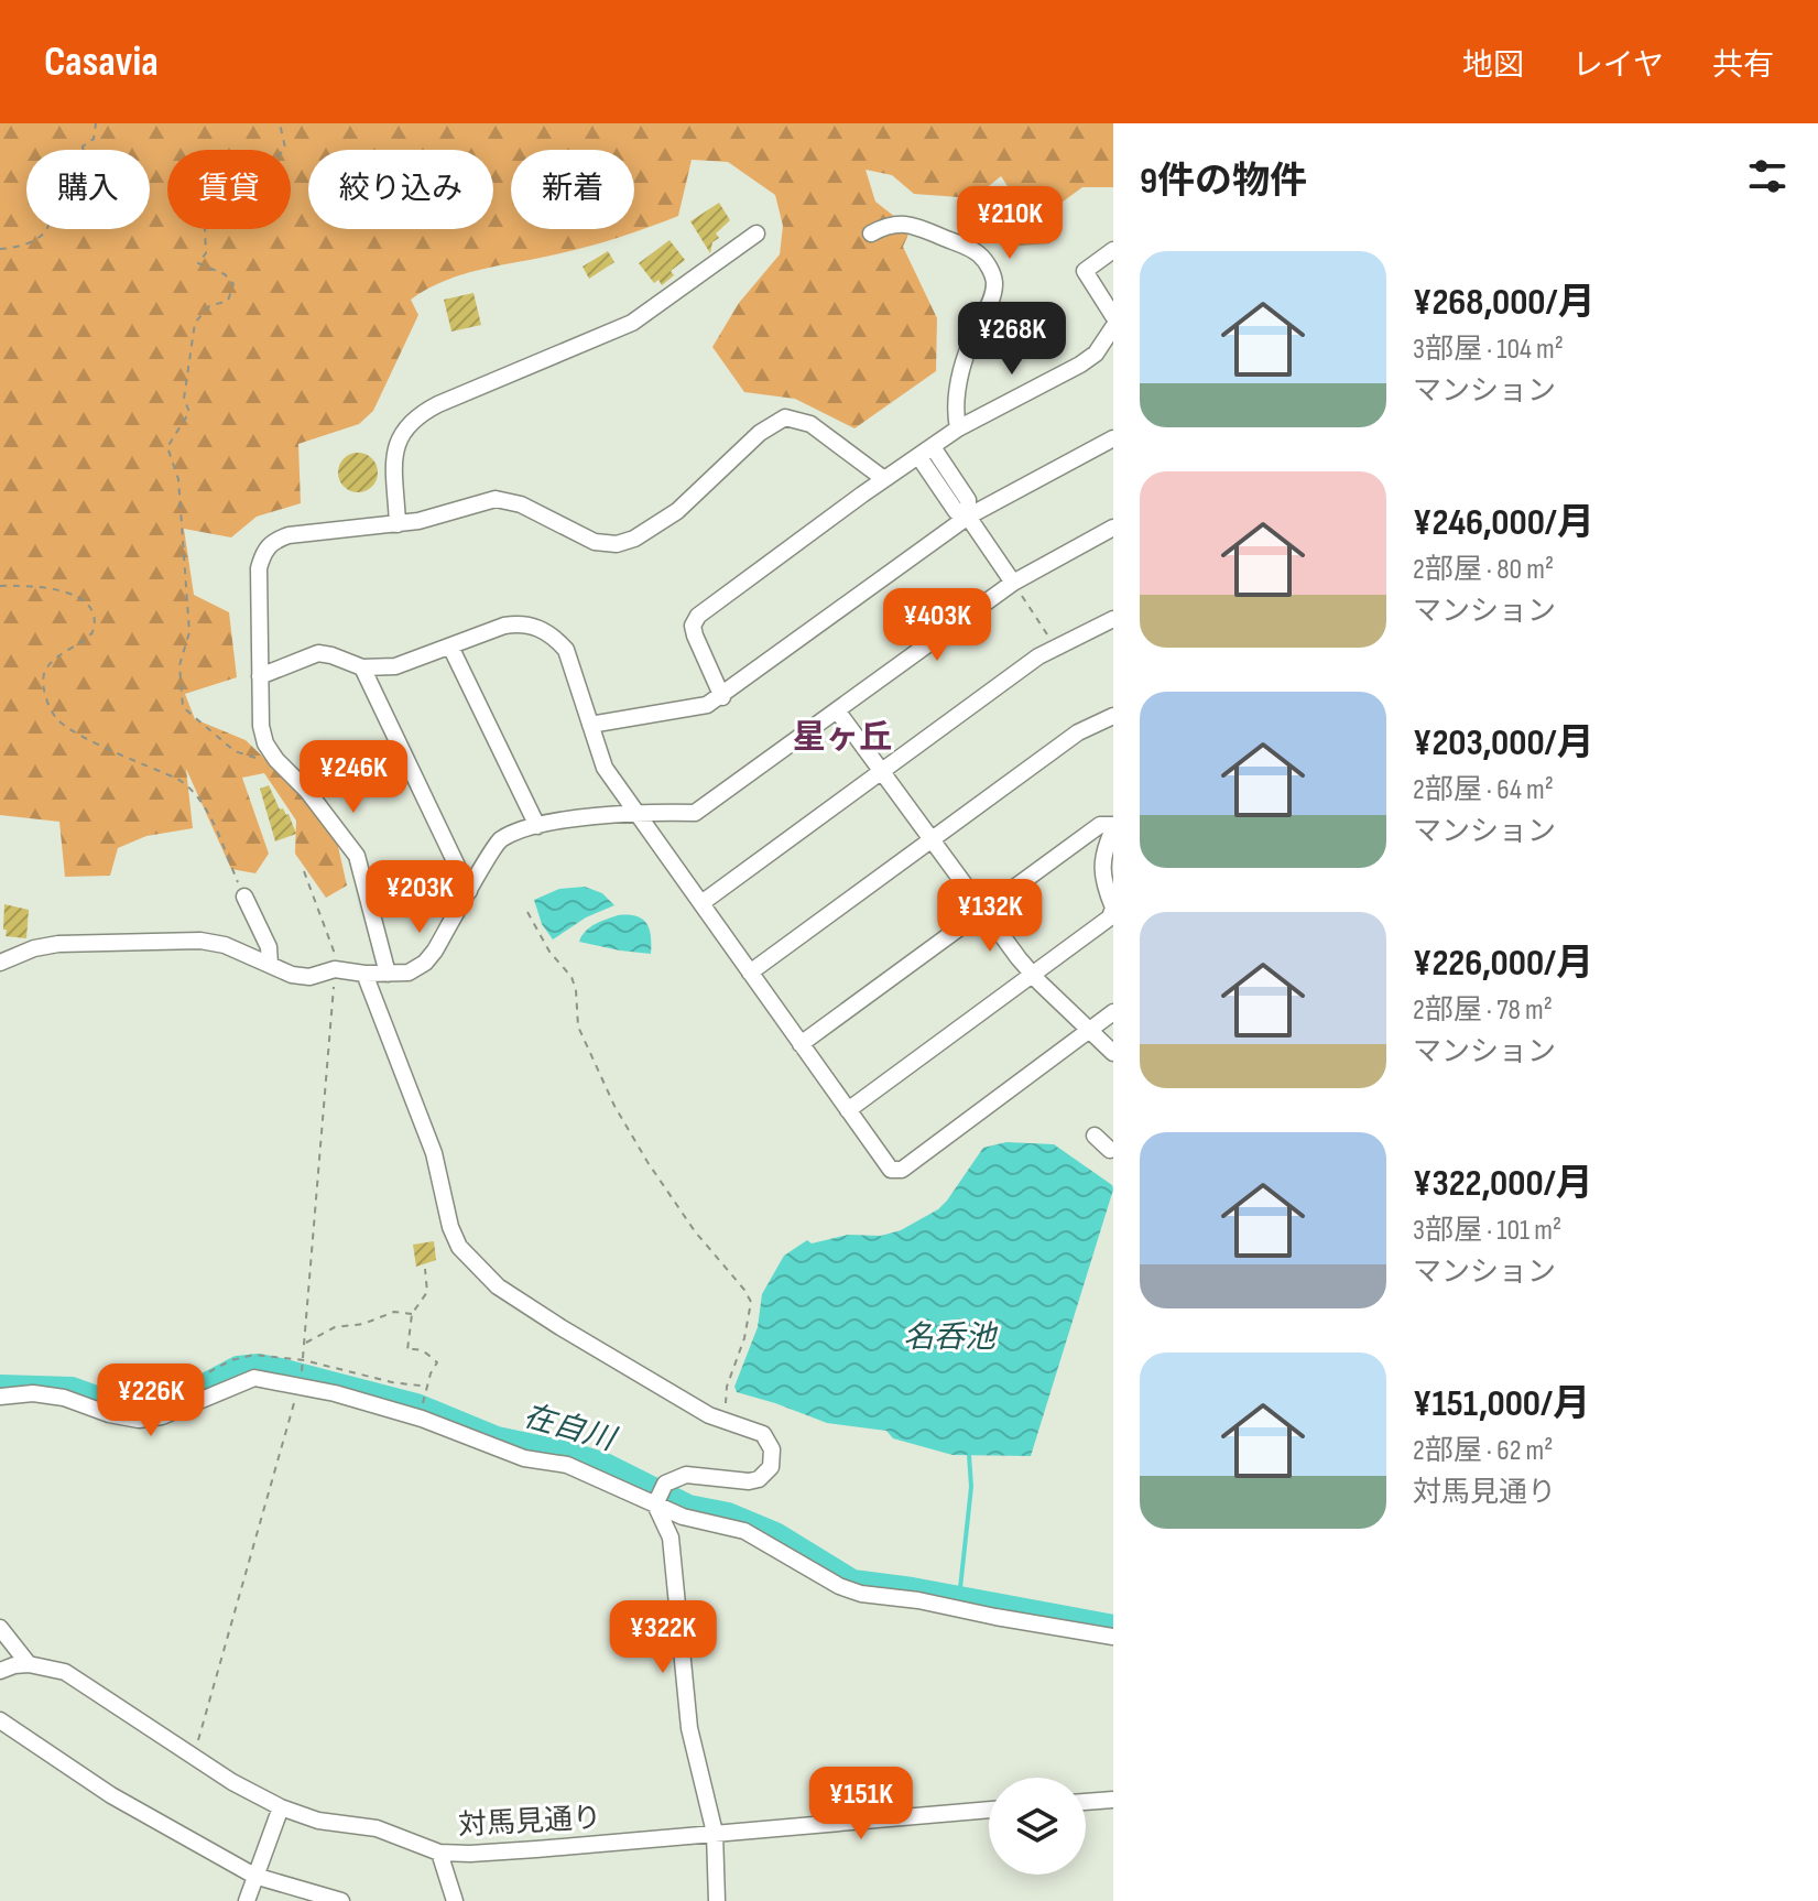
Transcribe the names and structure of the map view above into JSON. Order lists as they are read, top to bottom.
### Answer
{
  "streets": {
    "street": ["対馬見通り"]
  },
  "districts": ["星ヶ丘"],
  "water": ["名呑池", "在自川"],
  "page": {
    "header": "Casavia",
    "nav": ["地図", "レイヤ", "共有"],
    "heading": "9件の物件",
    "chip": [
      "購入",
      "賃貸",
      "絞り込み",
      "新着"
    ],
    "price": [
      "¥210K",
      "¥268K",
      "¥403K",
      "¥246K",
      "¥203K",
      "¥132K",
      "¥226K",
      "¥322K",
      "¥151K"
    ],
    "list": [
      {
        "name": "¥268,000/月",
        "note": "3部屋 · 104 m² · マンション"
      },
      {
        "name": "¥246,000/月",
        "note": "2部屋 · 80 m² · マンション"
      },
      {
        "name": "¥203,000/月",
        "note": "2部屋 · 64 m² · マンション"
      },
      {
        "name": "¥226,000/月",
        "note": "2部屋 · 78 m² · マンション"
      },
      {
        "name": "¥322,000/月",
        "note": "3部屋 · 101 m² · マンション"
      },
      {
        "name": "¥151,000/月",
        "note": "2部屋 · 62 m² · 対馬見通り"
      }
    ]
  }
}
